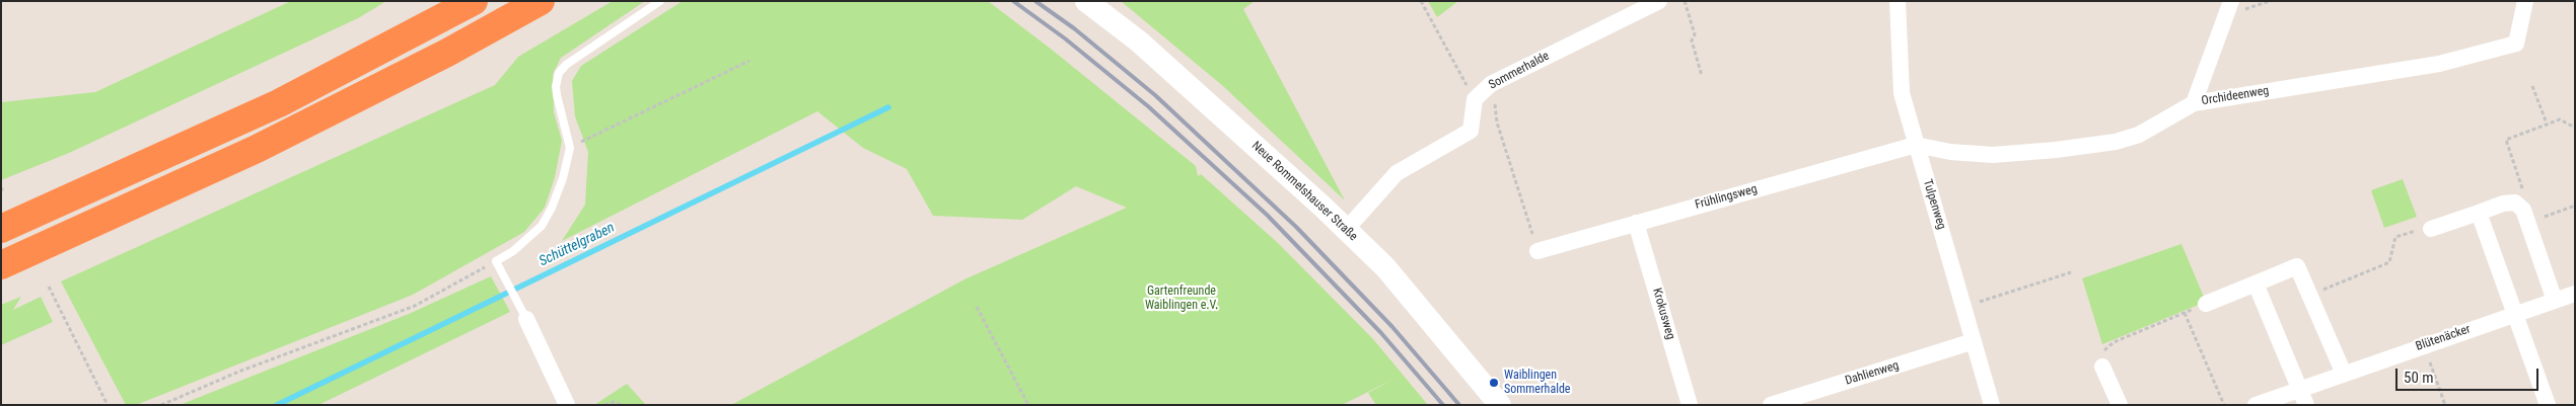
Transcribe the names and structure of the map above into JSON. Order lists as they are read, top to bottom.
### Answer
{
  "streets": {
    "street": [
      "Sommerhalde",
      "Orchideenweg",
      "Neue Rommelshauser Straße",
      "Frühlingsweg",
      "Tulpenweg",
      "Krokusweg",
      "Blütenäcker",
      "Dahlienweg"
    ]
  },
  "crossings": [
    ["Orchideenweg", "Frühlingsweg"],
    ["Orchideenweg", "Tulpenweg"],
    ["Frühlingsweg", "Tulpenweg"],
    ["Frühlingsweg", "Krokusweg"],
    ["Tulpenweg", "Dahlienweg"]
  ],
  "water": ["Schüttelgraben"],
  "parks": ["Gartenfreunde Waiblingen e.V."],
  "places": ["Waiblingen Sommerhalde"],
  "scale_bar": "50 m"
}
